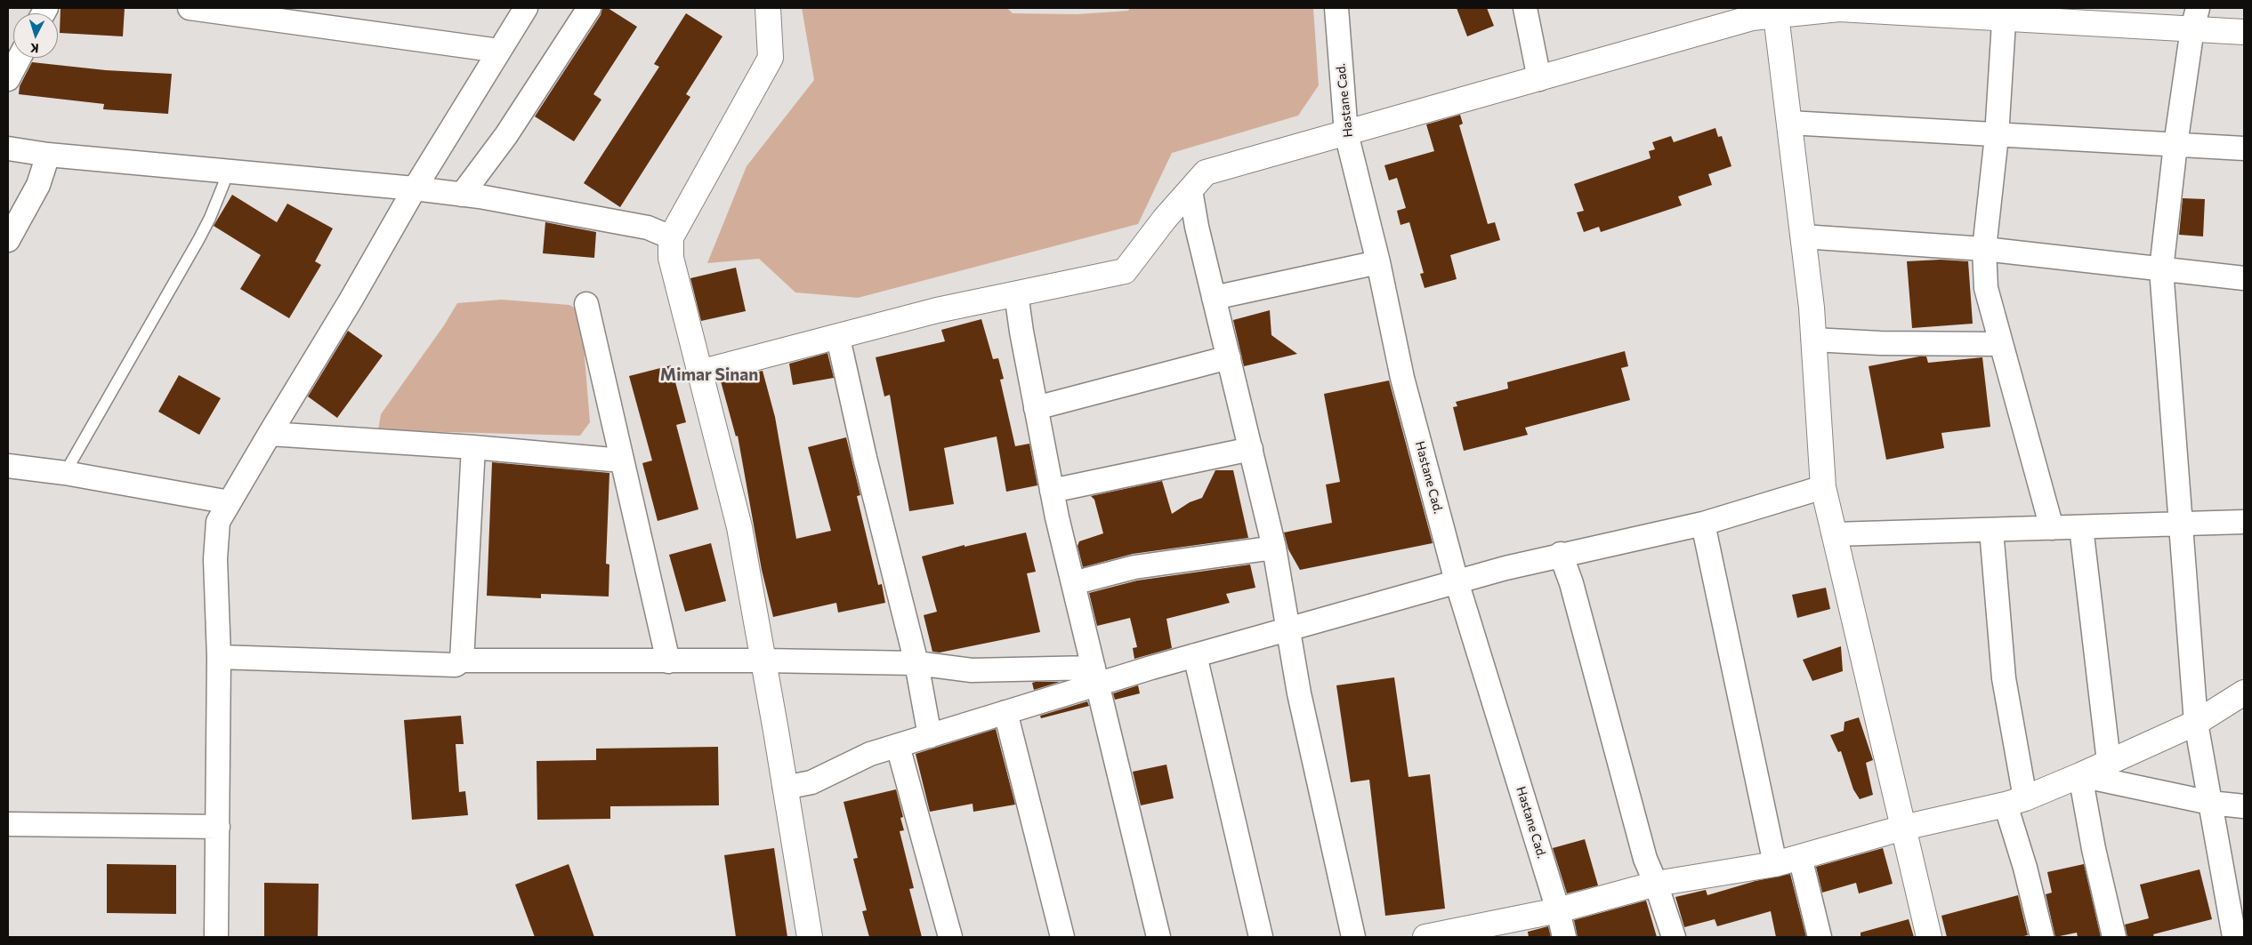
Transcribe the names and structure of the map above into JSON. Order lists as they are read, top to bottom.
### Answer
{
  "streets": {
    "street": ["Hastane Cad."]
  },
  "districts": ["Mimar Sinan"],
  "north": "bottom"
}
